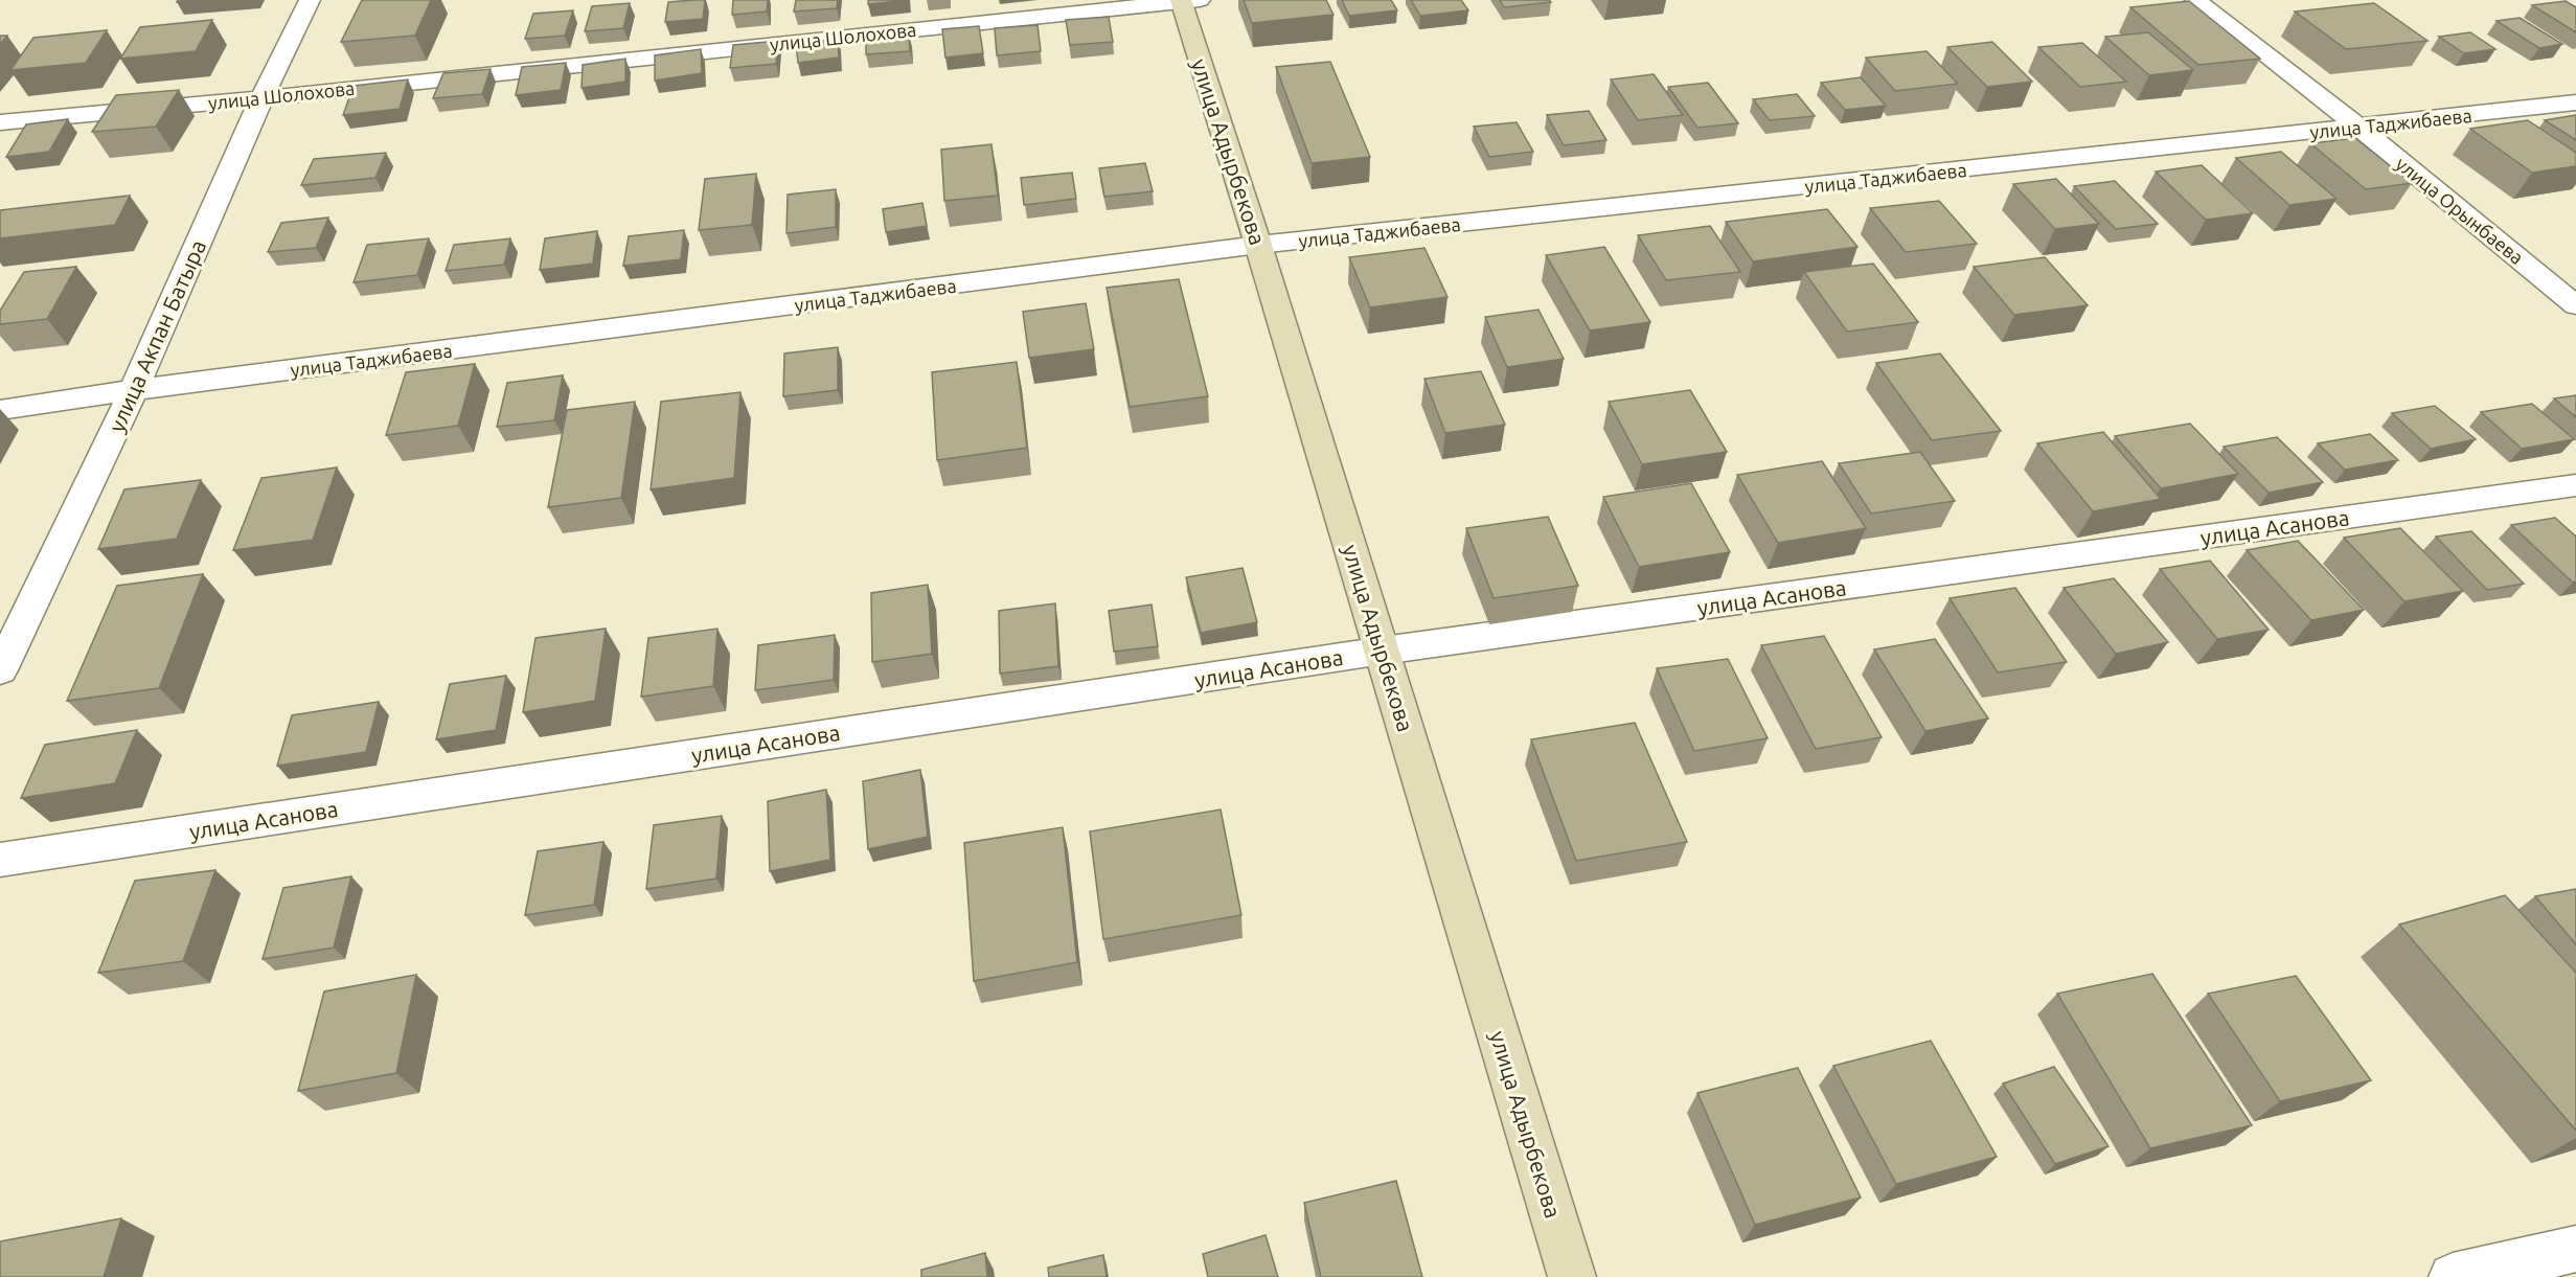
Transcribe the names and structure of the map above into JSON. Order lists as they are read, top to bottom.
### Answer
{
  "streets": {
    "main road": ["улица Адырбекова"],
    "street": [
      "улица Шолохова",
      "улица Таджибаева",
      "улица Орынбаева",
      "улица Акпан Батыра",
      "улица Асанова"
    ]
  },
  "crossings": [
    ["улица Шолохова", "улица Адырбекова"],
    ["улица Шолохова", "улица Акпан Батыра"],
    ["улица Таджибаева", "улица Адырбекова"],
    ["улица Таджибаева", "улица Орынбаева"],
    ["улица Таджибаева", "улица Акпан Батыра"],
    ["улица Адырбекова", "улица Асанова"]
  ]
}
